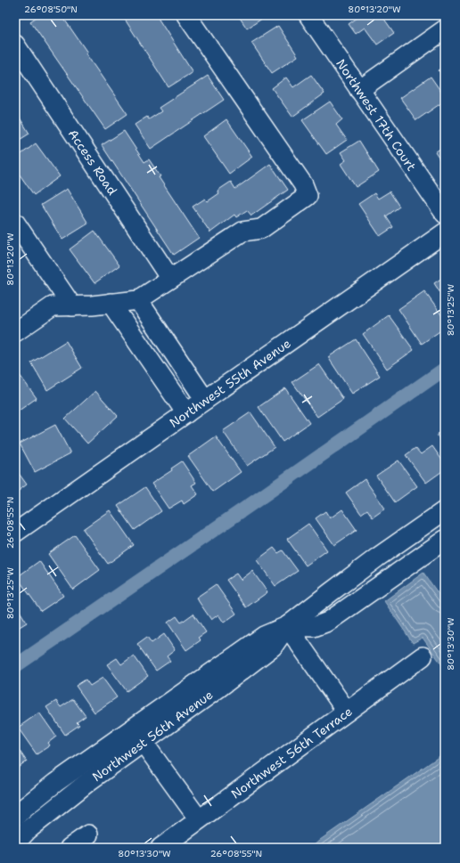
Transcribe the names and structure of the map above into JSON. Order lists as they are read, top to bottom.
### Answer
{
  "streets": {
    "street": [
      "Northwest 17th Court",
      "Access Road",
      "Northwest 55th Avenue",
      "Northwest 56th Avenue",
      "Northwest 56th Terrace"
    ]
  },
  "coordinates": [
    "26°08'50\"N",
    "80°13'20\"W",
    "80°13'25\"W",
    "26°08'55\"N",
    "80°13'30\"W"
  ]
}
